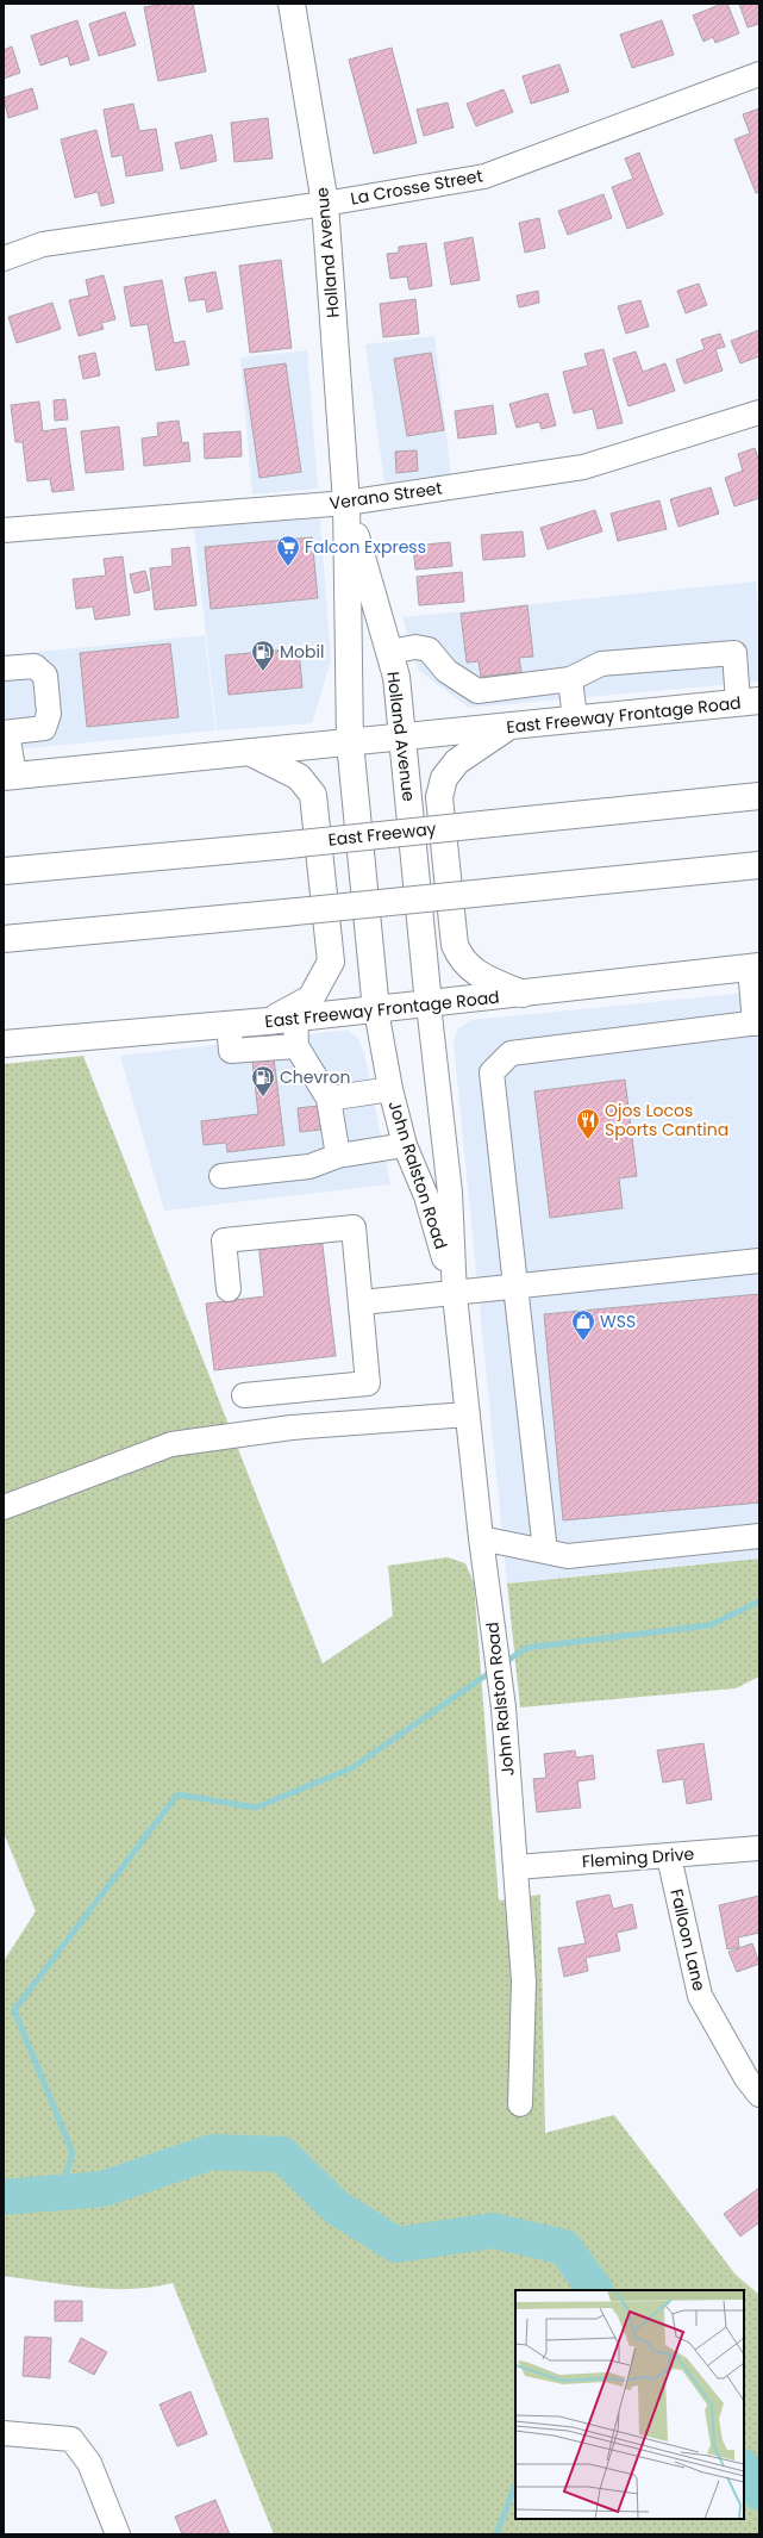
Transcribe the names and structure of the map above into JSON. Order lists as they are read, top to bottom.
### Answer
{
  "streets": {
    "main road": [
      "Holland Avenue",
      "East Freeway Frontage Road",
      "East Freeway",
      "John Ralston Road"
    ],
    "street": [
      "La Crosse Street",
      "Verano Street",
      "Fleming Drive",
      "Falloon Lane"
    ]
  },
  "crossings": [
    ["La Crosse Street", "Holland Avenue"],
    ["Holland Avenue", "Verano Street"],
    ["Holland Avenue", "East Freeway Frontage Road"],
    ["Holland Avenue", "John Ralston Road"],
    ["East Freeway Frontage Road", "John Ralston Road"],
    ["John Ralston Road", "Fleming Drive"],
    ["Fleming Drive", "Falloon Lane"]
  ],
  "places": {
    "supermarket": ["Falcon Express"],
    "fuel station": ["Mobil", "Chevron"],
    "restaurant": ["Ojos Locos Sports Cantina"],
    "shop": ["WSS"]
  }
}
